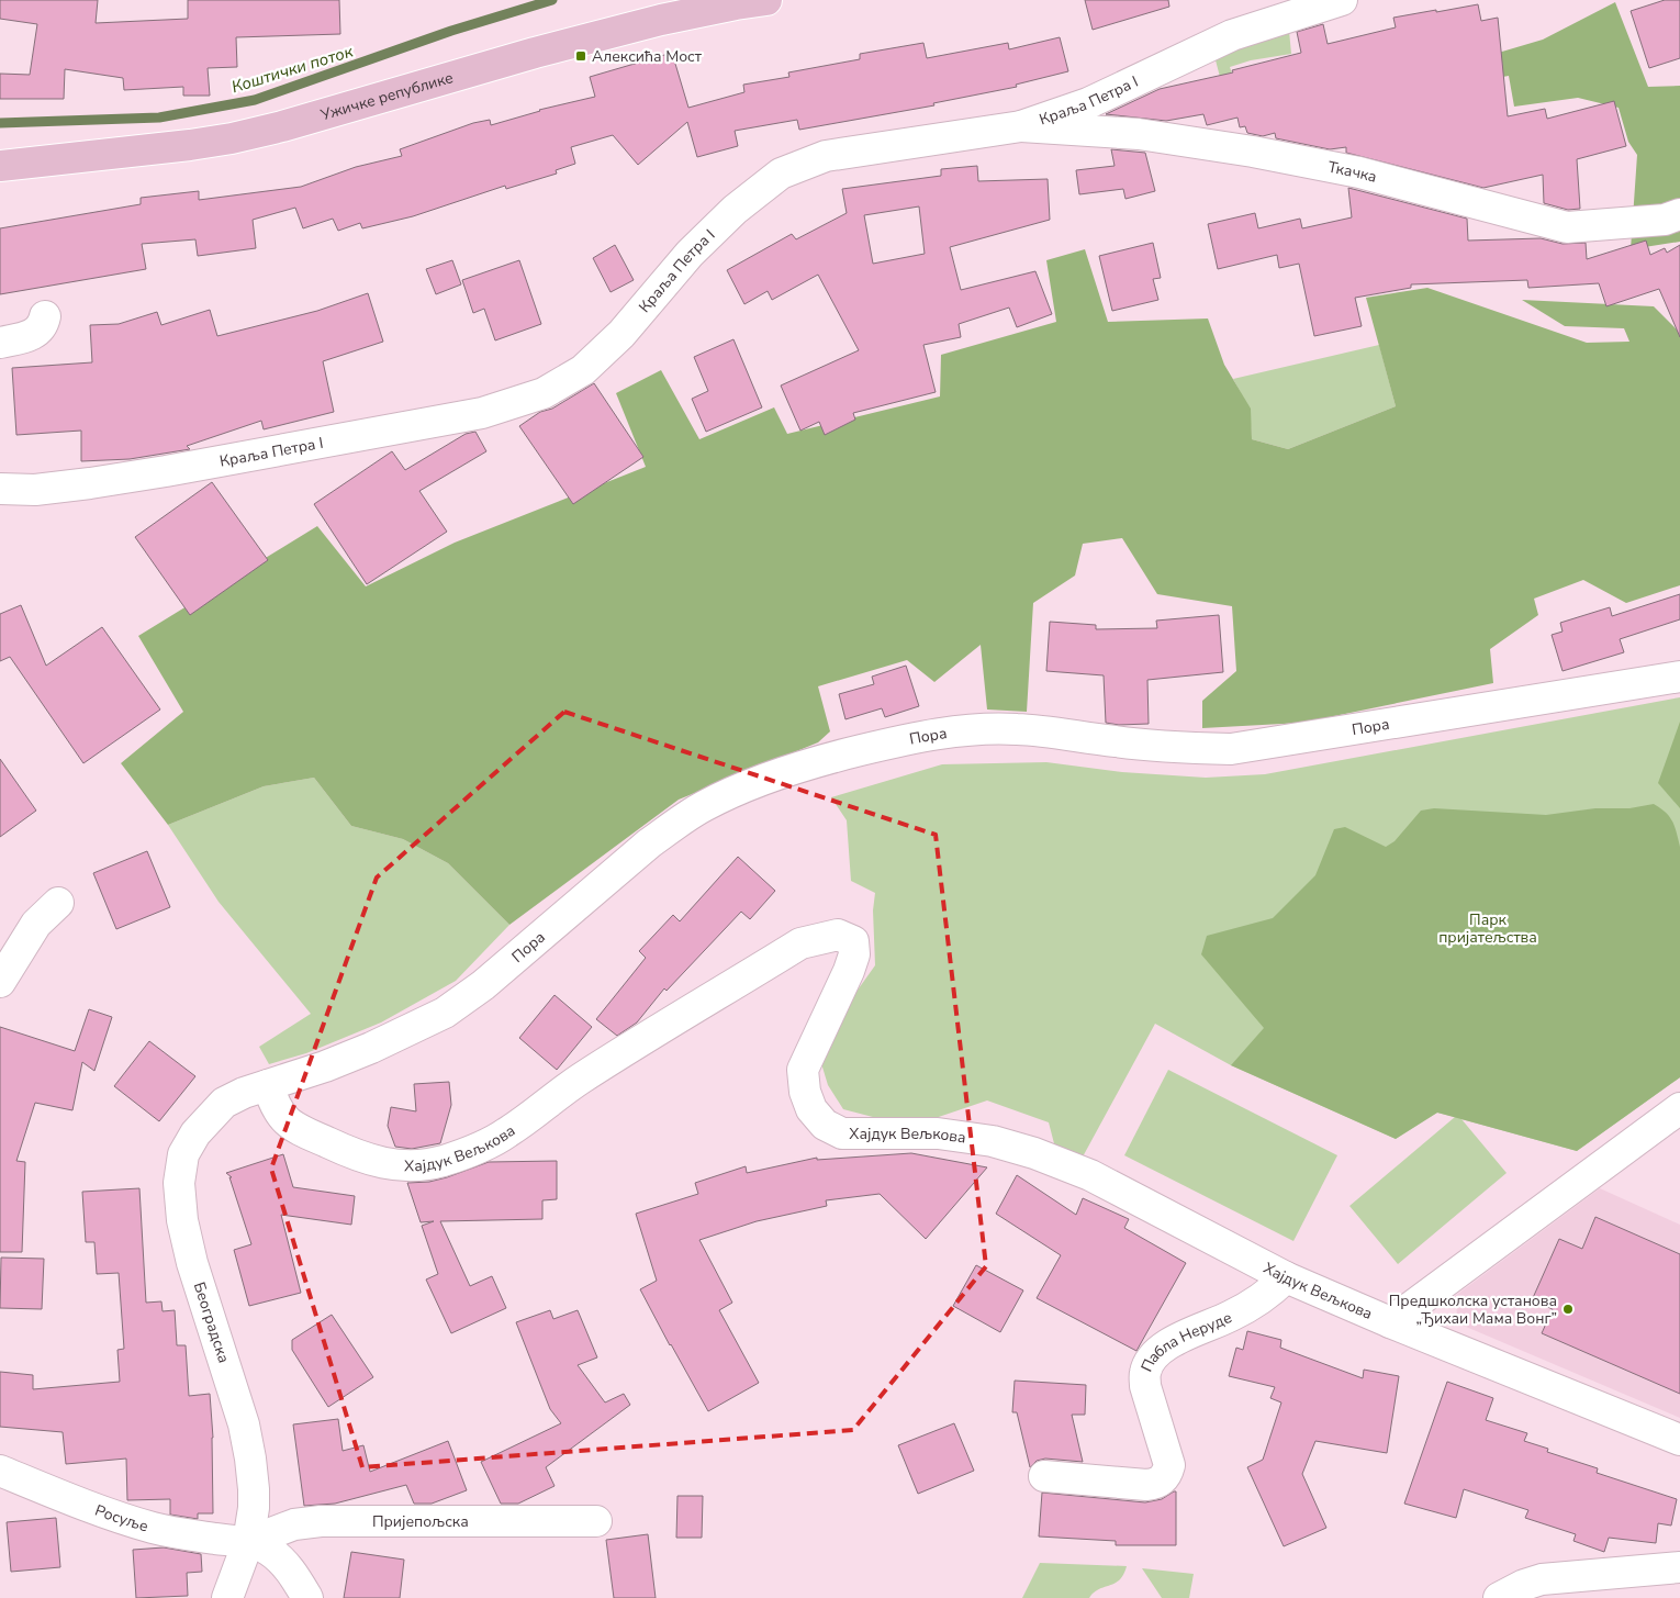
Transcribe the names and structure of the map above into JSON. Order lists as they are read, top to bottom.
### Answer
{
  "streets": {
    "main road": ["Ужичке републике"],
    "street": [
      "Краља Петра I",
      "Ткачка",
      "Пора",
      "Хајдук Вељкова",
      "Београдска",
      "Пабла Неруде",
      "Росуље",
      "Пријепољска"
    ]
  },
  "crossings": [
    ["Краља Петра I", "Ткачка"],
    ["Пора", "Хајдук Вељкова"],
    ["Пора", "Београдска"],
    ["Хајдук Вељкова", "Београдска"],
    ["Хајдук Вељкова", "Пабла Неруде"],
    ["Београдска", "Росуље"],
    ["Београдска", "Пријепољска"],
    ["Росуље", "Пријепољска"]
  ],
  "water": ["Коштички поток"],
  "parks": ["Парк пријатељства"],
  "places": {
    "transit": ["Алексића Мост"],
    "other": ["Предшколска установа „Ђихаи Мама Вонг”"]
  }
}
